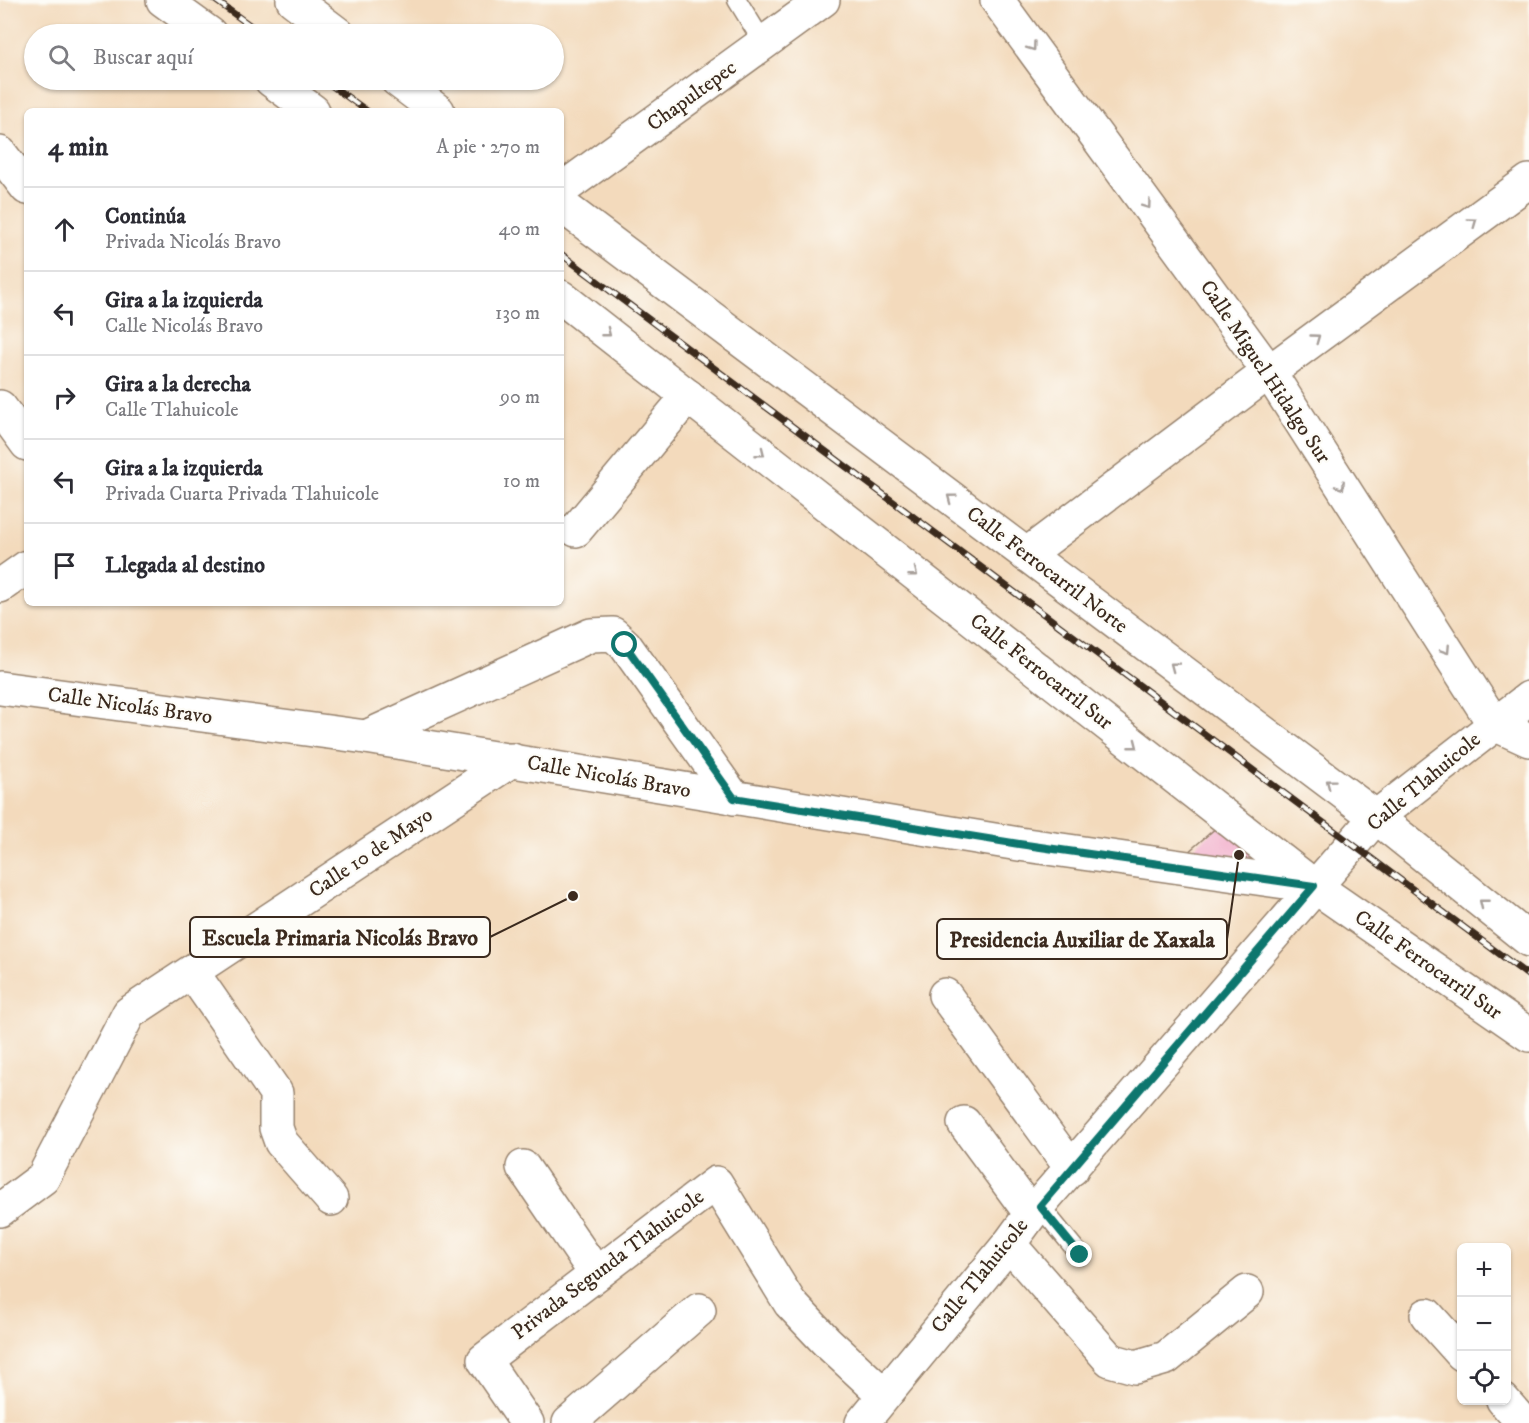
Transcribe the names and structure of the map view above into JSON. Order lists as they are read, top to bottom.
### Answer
{
  "streets": {
    "street": [
      "Chapultepec",
      "Calle Miguel Hidalgo Sur",
      "Calle Ferrocarril Norte",
      "Calle Ferrocarril Sur",
      "Calle Nicolás Bravo",
      "Calle Tlahuicole",
      "Calle 10 de Mayo",
      "Privada Segunda Tlahuicole"
    ]
  },
  "crossings": [
    ["Calle Miguel Hidalgo Sur", "Calle Tlahuicole"],
    ["Calle Ferrocarril Norte", "Calle Tlahuicole"],
    ["Calle Ferrocarril Sur", "Calle Nicolás Bravo"],
    ["Calle Ferrocarril Sur", "Calle Tlahuicole"],
    ["Calle Nicolás Bravo", "Calle Tlahuicole"],
    ["Calle Nicolás Bravo", "Calle 10 de Mayo"],
    ["Calle Tlahuicole", "Privada Segunda Tlahuicole"]
  ],
  "one_way": ["Calle Miguel Hidalgo Sur", "Calle Ferrocarril Norte", "Calle Ferrocarril Sur"],
  "places": ["Presidencia Auxiliar de Xaxala", "Escuela Primaria Nicolás Bravo"],
  "page": {
    "search": "Buscar aquí",
    "heading": ["4 min", "A pie · 270 m"],
    "list": [
      ["Continúa", "Privada Nicolás Bravo", "40 m"],
      ["Gira a la izquierda", "Calle Nicolás Bravo", "130 m"],
      ["Gira a la derecha", "Calle Tlahuicole", "90 m"],
      ["Gira a la izquierda", "Privada Cuarta Privada Tlahuicole", "10 m"],
      "Llegada al destino"
    ],
    "map_buttons": ["+", "−"]
  }
}
